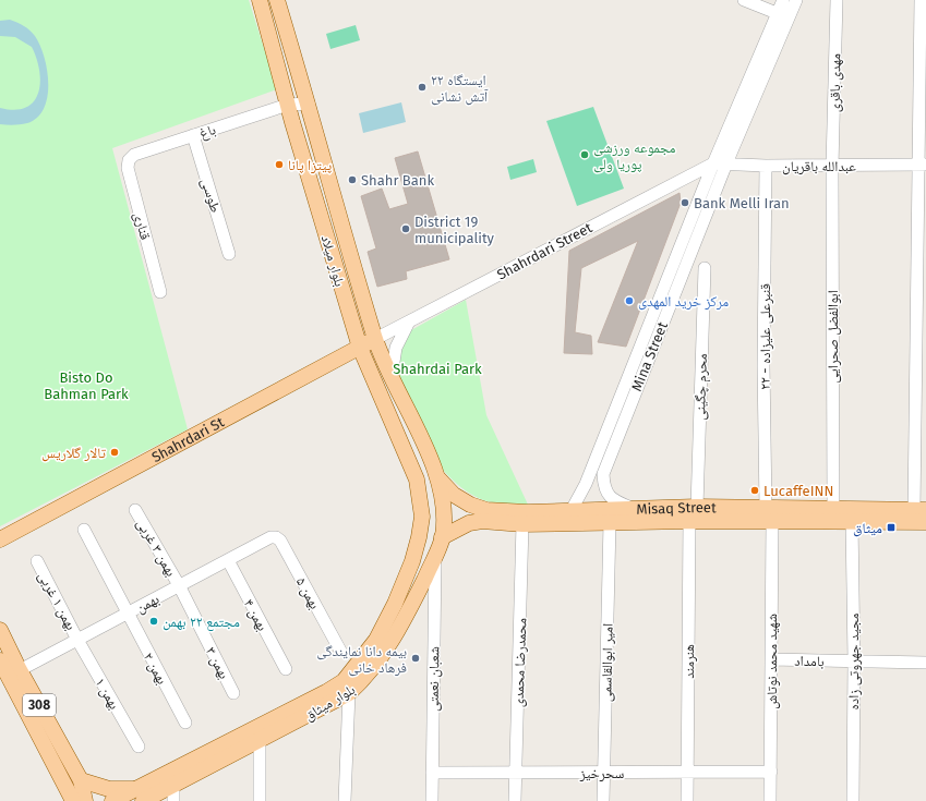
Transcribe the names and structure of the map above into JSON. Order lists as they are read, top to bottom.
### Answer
{
  "streets": {
    "main road": [
      "بلوار میلاد",
      "Shahrdari St",
      "Misaq Street",
      "بلوار میثاق",
      "308"
    ],
    "street": [
      "مهدی باقری",
      "باغ",
      "عبدالله باقریان",
      "طوسی",
      "قناری",
      "Shahrdari Street",
      "قنبرعلی علیزاده - ۲۲",
      "ابوالفضل صحرایی",
      "Mina Street",
      "محرم چگینی",
      "بهمن ۳ غربی",
      "بهمن ۵",
      "بهمن ۱ غربی",
      "بهمن",
      "بهمن ۴",
      "بامداد",
      "هنرمند",
      "شهید محمد نوتاش",
      "مجید جهروتی زاده",
      "بهمن ۳",
      "محمدرضا محمدی",
      "امیر ابوالقاسمی",
      "بهمن ۲",
      "شعبان نعمتی",
      "بهمن ۱",
      "سحرخیز"
    ]
  },
  "crossings": [
    ["مهدی باقری", "عبدالله باقریان"],
    ["مهدی باقری", "ابوالفضل صحرایی"],
    ["باغ", "طوسی"],
    ["باغ", "قناری"],
    ["باغ", "بلوار میلاد"],
    ["عبدالله باقریان", "Shahrdari Street"],
    ["عبدالله باقریان", "قنبرعلی علیزاده - ۲۲"],
    ["عبدالله باقریان", "ابوالفضل صحرایی"],
    ["عبدالله باقریان", "Mina Street"],
    ["Shahrdari Street", "بلوار میلاد"],
    ["Shahrdari Street", "Mina Street"],
    ["Shahrdari Street", "Shahrdari St"],
    ["بلوار میلاد", "Shahrdari St"],
    ["بلوار میلاد", "Misaq Street"],
    ["بلوار میلاد", "بلوار میثاق"],
    ["قنبرعلی علیزاده - ۲۲", "Misaq Street"],
    ["ابوالفضل صحرایی", "Misaq Street"],
    ["Mina Street", "Misaq Street"],
    ["محرم چگینی", "Misaq Street"],
    ["Misaq Street", "هنرمند"],
    ["Misaq Street", "شهید محمد نوتاش"],
    ["Misaq Street", "مجید جهروتی زاده"],
    ["Misaq Street", "محمدرضا محمدی"],
    ["Misaq Street", "امیر ابوالقاسمی"],
    ["Misaq Street", "بلوار میثاق"],
    ["بهمن ۳ غربی", "بهمن"],
    ["بهمن ۳ غربی", "بهمن ۳"],
    ["بهمن ۵", "بهمن"],
    ["بهمن ۱ غربی", "بهمن"],
    ["بهمن ۱ غربی", "بهمن ۱"],
    ["بهمن", "بهمن ۴"],
    ["بهمن", "بهمن ۳"],
    ["بهمن", "بهمن ۲"],
    ["بهمن", "بهمن ۱"],
    ["بهمن", "308"],
    ["بامداد", "شهید محمد نوتاش"],
    ["بامداد", "مجید جهروتی زاده"],
    ["هنرمند", "سحرخیز"],
    ["شهید محمد نوتاش", "سحرخیز"],
    ["محمدرضا محمدی", "سحرخیز"],
    ["امیر ابوالقاسمی", "سحرخیز"],
    ["شعبان نعمتی", "بلوار میثاق"],
    ["شعبان نعمتی", "سحرخیز"]
  ],
  "parks": ["Shahrdai Park", "Bisto Do Bahman Park"],
  "places": {
    "other": [
      "ایستگاه ۲۲ آتش نشانی",
      "مجموعه ورزشی پوریا ولی",
      "پیتزا پانا",
      "Shahr Bank",
      "Bank Melli Iran",
      "District 19 municipality",
      "مرکز خرید المهدی",
      "تالار گلاریس",
      "LucaffeINN",
      "مجتمع ۲۲ بهمن",
      "بیمه دانا نمایندگی فرهاد خانی"
    ],
    "transit": ["میثاق"]
  }
}
